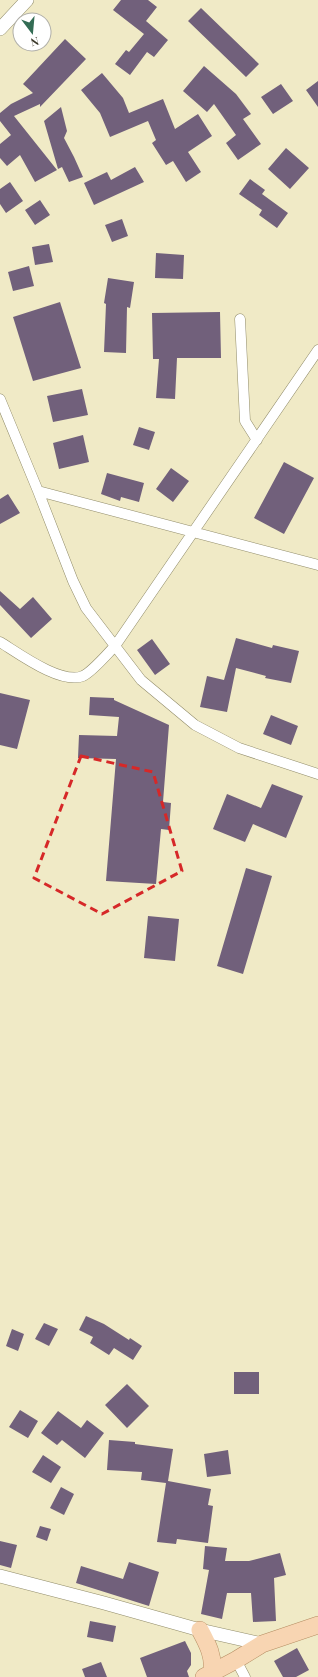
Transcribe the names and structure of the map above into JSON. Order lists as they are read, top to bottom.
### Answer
{
  "north": "bottom"
}
